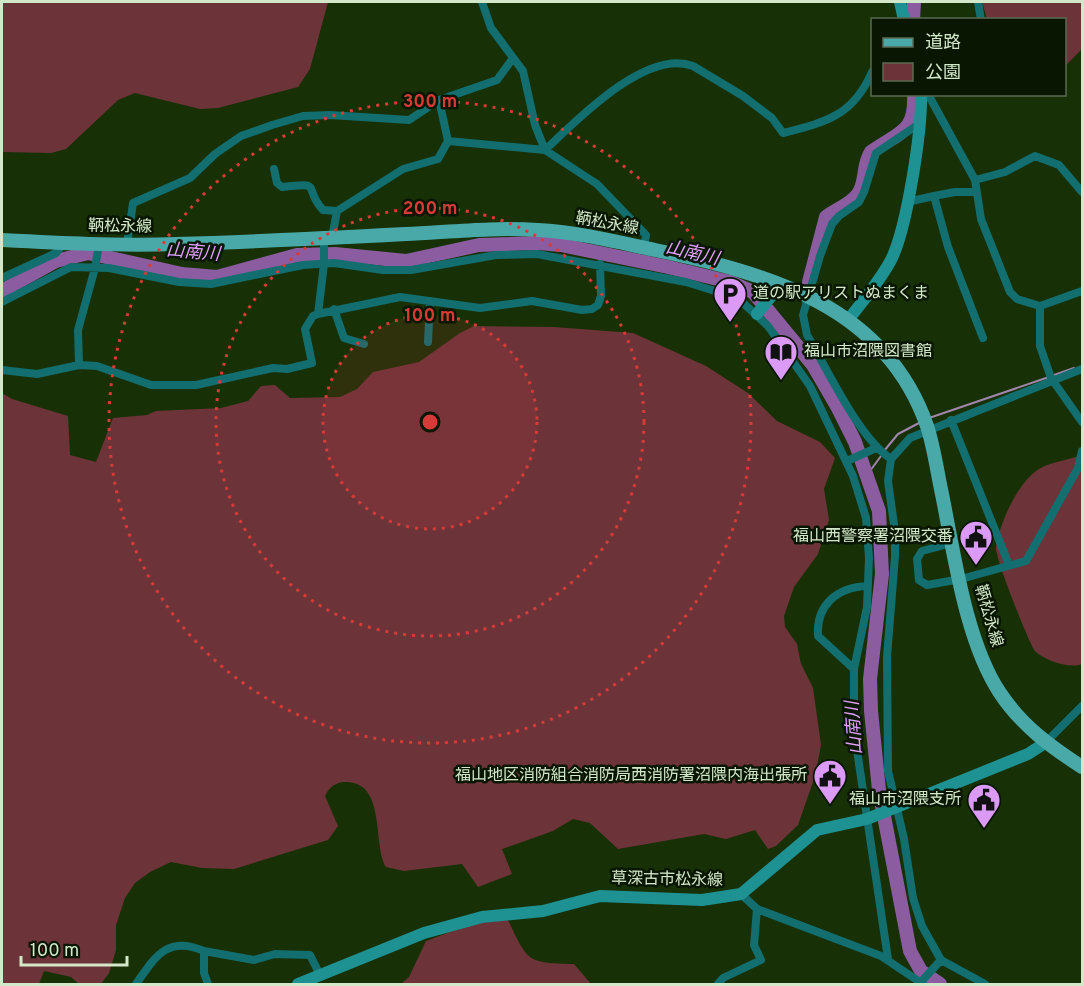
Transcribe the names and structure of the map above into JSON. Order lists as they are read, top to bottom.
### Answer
{
  "streets": {
    "main road": ["鞆松永線", "草深古市松永線"]
  },
  "crossings": [
    ["鞆松永線", "草深古市松永線"]
  ],
  "water": ["山南川"],
  "places": {
    "parking": ["道の駅アリストぬまくま"],
    "library": ["福山市沼隈図書館"],
    "public building": ["福山西警察署沼隈交番", "福山地区消防組合消防局西消防署沼隈内海出張所", "福山市沼隈支所"]
  },
  "legend": ["道路", "公園"],
  "scale_bar": "100 m",
  "rings": ["300 m", "200 m", "100 m"]
}
